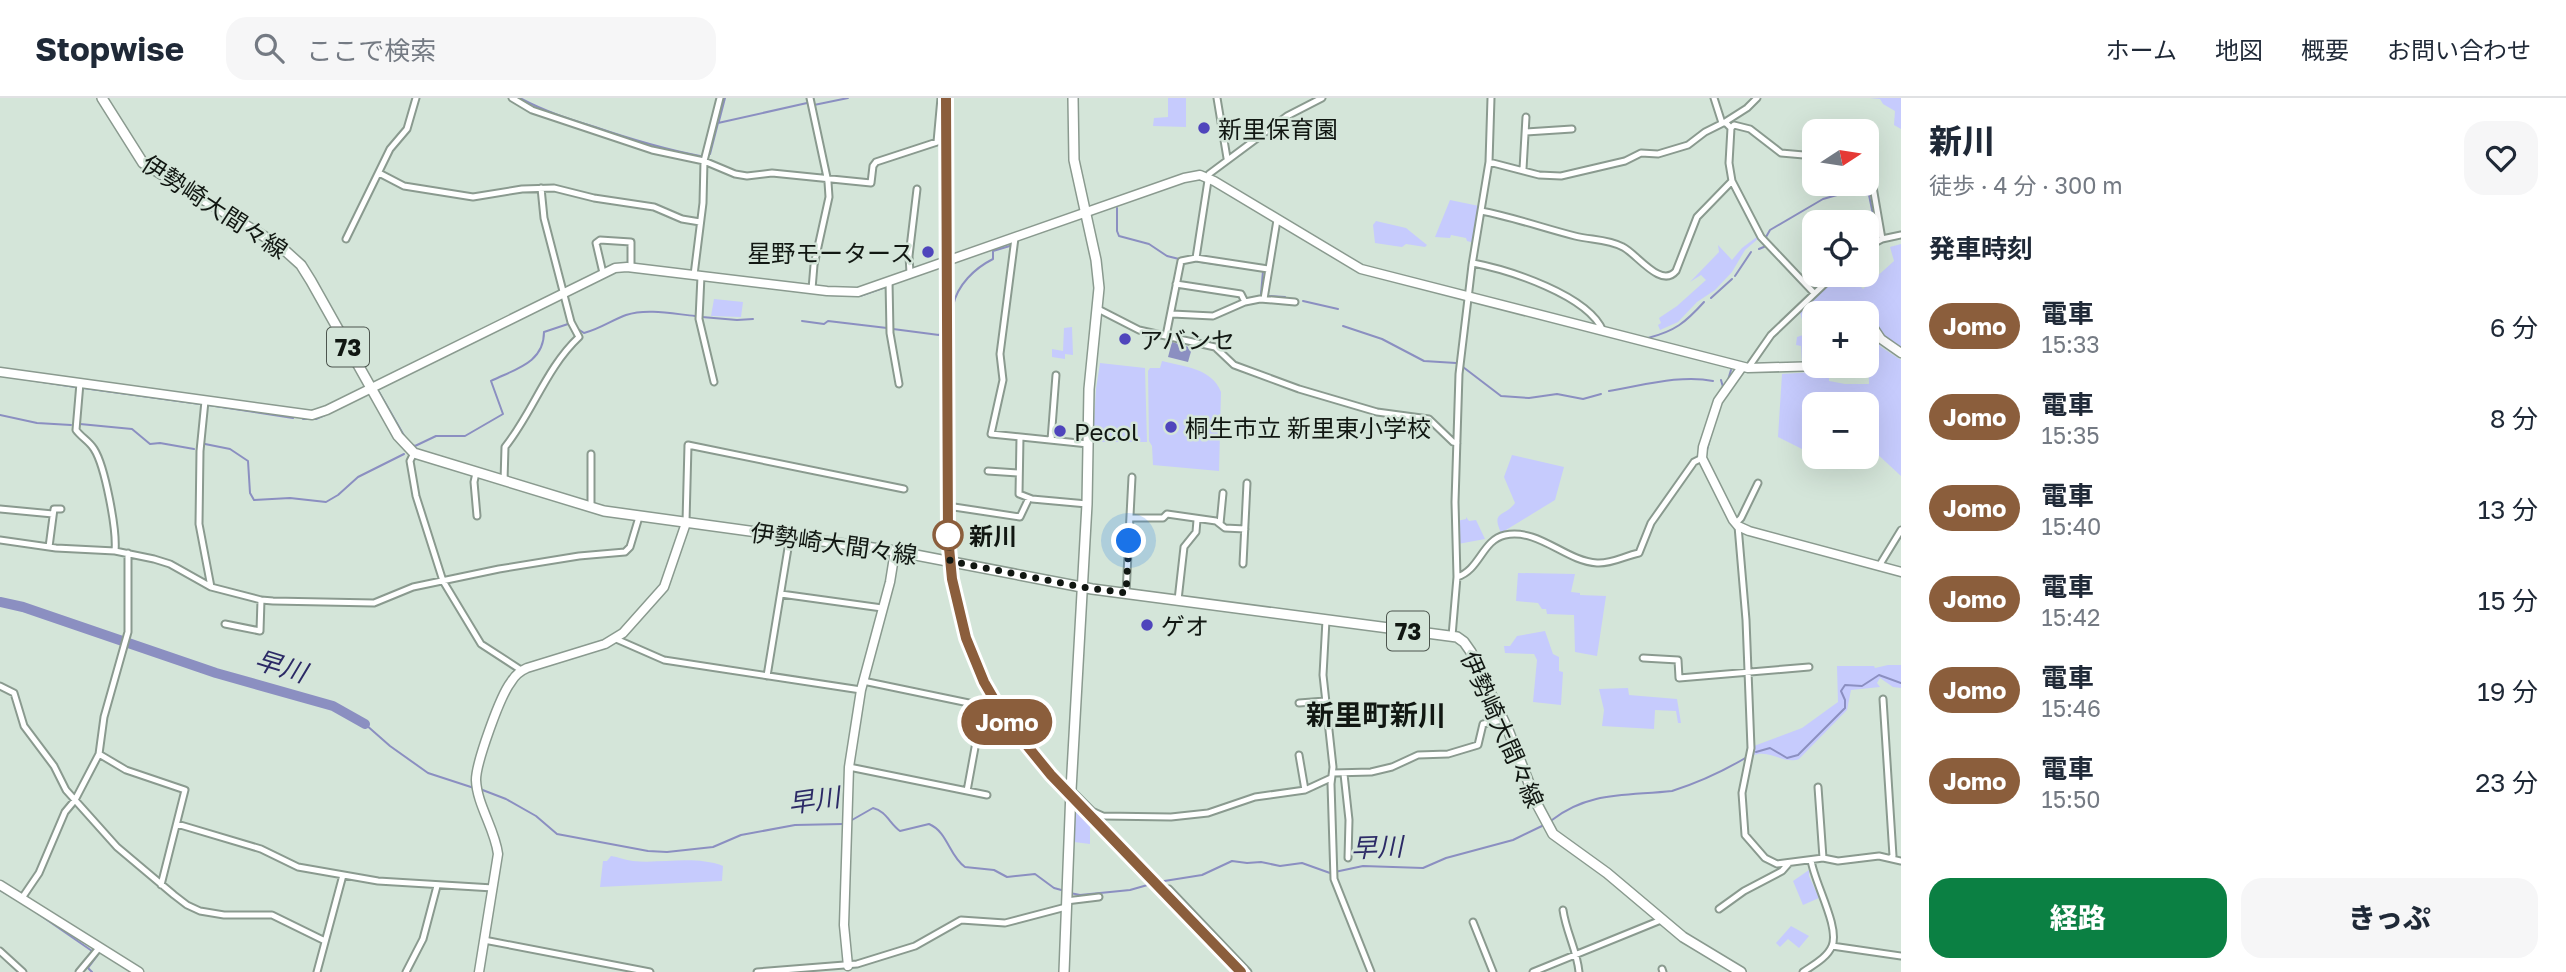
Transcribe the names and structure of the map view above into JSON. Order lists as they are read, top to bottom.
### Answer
{
  "streets": {
    "main road": ["伊勢崎大間々線", "73"]
  },
  "districts": ["新里町新川"],
  "water": ["早川"],
  "places": [
    "新里保育園",
    "星野モータース",
    "アバンセ",
    "桐生市立 新里東小学校",
    "Pecol",
    "新川",
    "ゲオ"
  ],
  "north": "right",
  "page": {
    "header": "Stopwise",
    "search": "ここで検索",
    "nav": [
      "ホーム",
      "地図",
      "概要",
      "お問い合わせ"
    ],
    "on_map": "Jomo",
    "heading": [
      ["新川", "徒歩 · 4 分 · 300 m"],
      "発車時刻"
    ],
    "map_buttons": ["+", "−"],
    "list": [
      {
        "mark": "Jomo",
        "name": "電車",
        "note": "15:33",
        "value": "6 分"
      },
      {
        "mark": "Jomo",
        "name": "電車",
        "note": "15:35",
        "value": "8 分"
      },
      {
        "mark": "Jomo",
        "name": "電車",
        "note": "15:40",
        "value": "13 分"
      },
      {
        "mark": "Jomo",
        "name": "電車",
        "note": "15:42",
        "value": "15 分"
      },
      {
        "mark": "Jomo",
        "name": "電車",
        "note": "15:46",
        "value": "19 分"
      },
      {
        "mark": "Jomo",
        "name": "電車",
        "note": "15:50",
        "value": "23 分"
      }
    ],
    "buttons": ["経路", "きっぷ"]
  }
}
